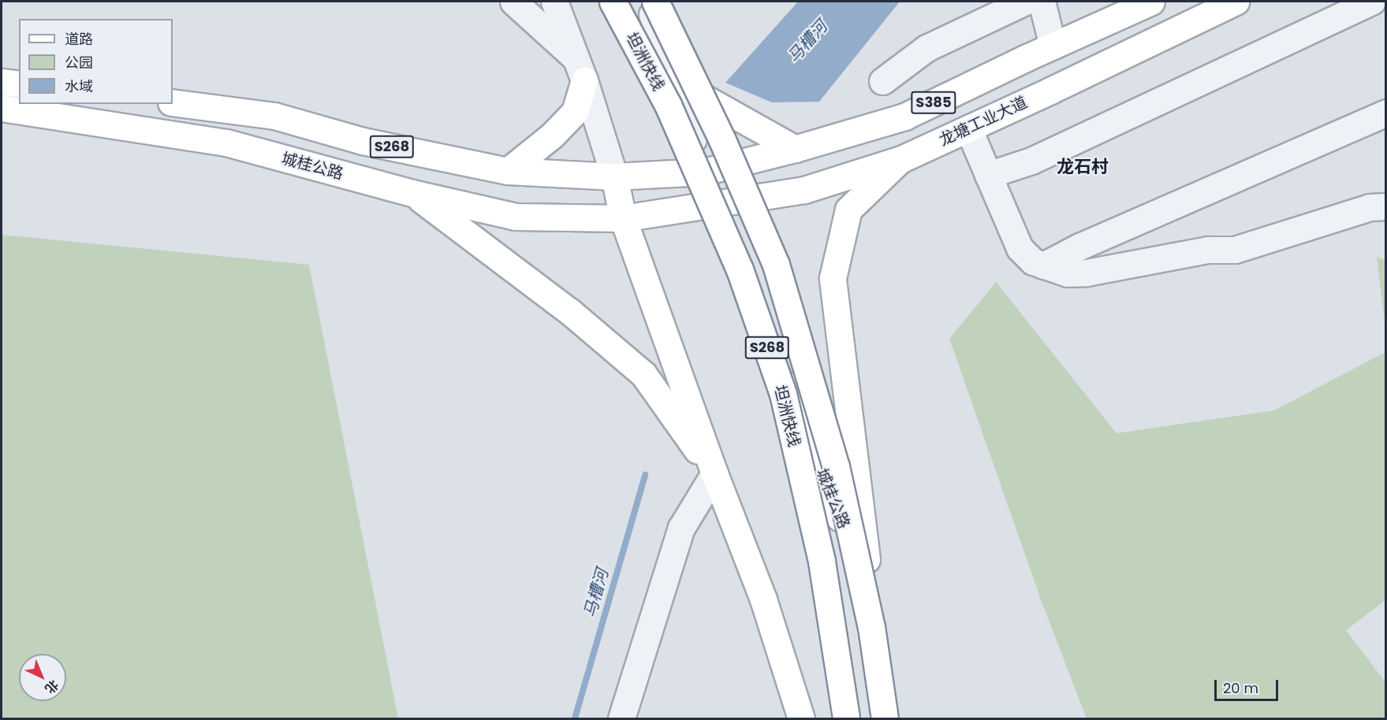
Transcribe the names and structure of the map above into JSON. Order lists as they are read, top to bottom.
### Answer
{
  "streets": {
    "main road": [
      "坦洲快线",
      "S385",
      "龙塘工业大道",
      "S268",
      "城桂公路"
    ]
  },
  "crossings": [
    ["S385", "S268"],
    ["S385", "城桂公路"],
    ["龙塘工业大道", "城桂公路"],
    ["S268", "城桂公路"]
  ],
  "districts": ["龙石村"],
  "water": ["马槽河"],
  "legend": ["道路", "公园", "水域"],
  "scale_bar": "20 m",
  "north": "bottom right"
}
